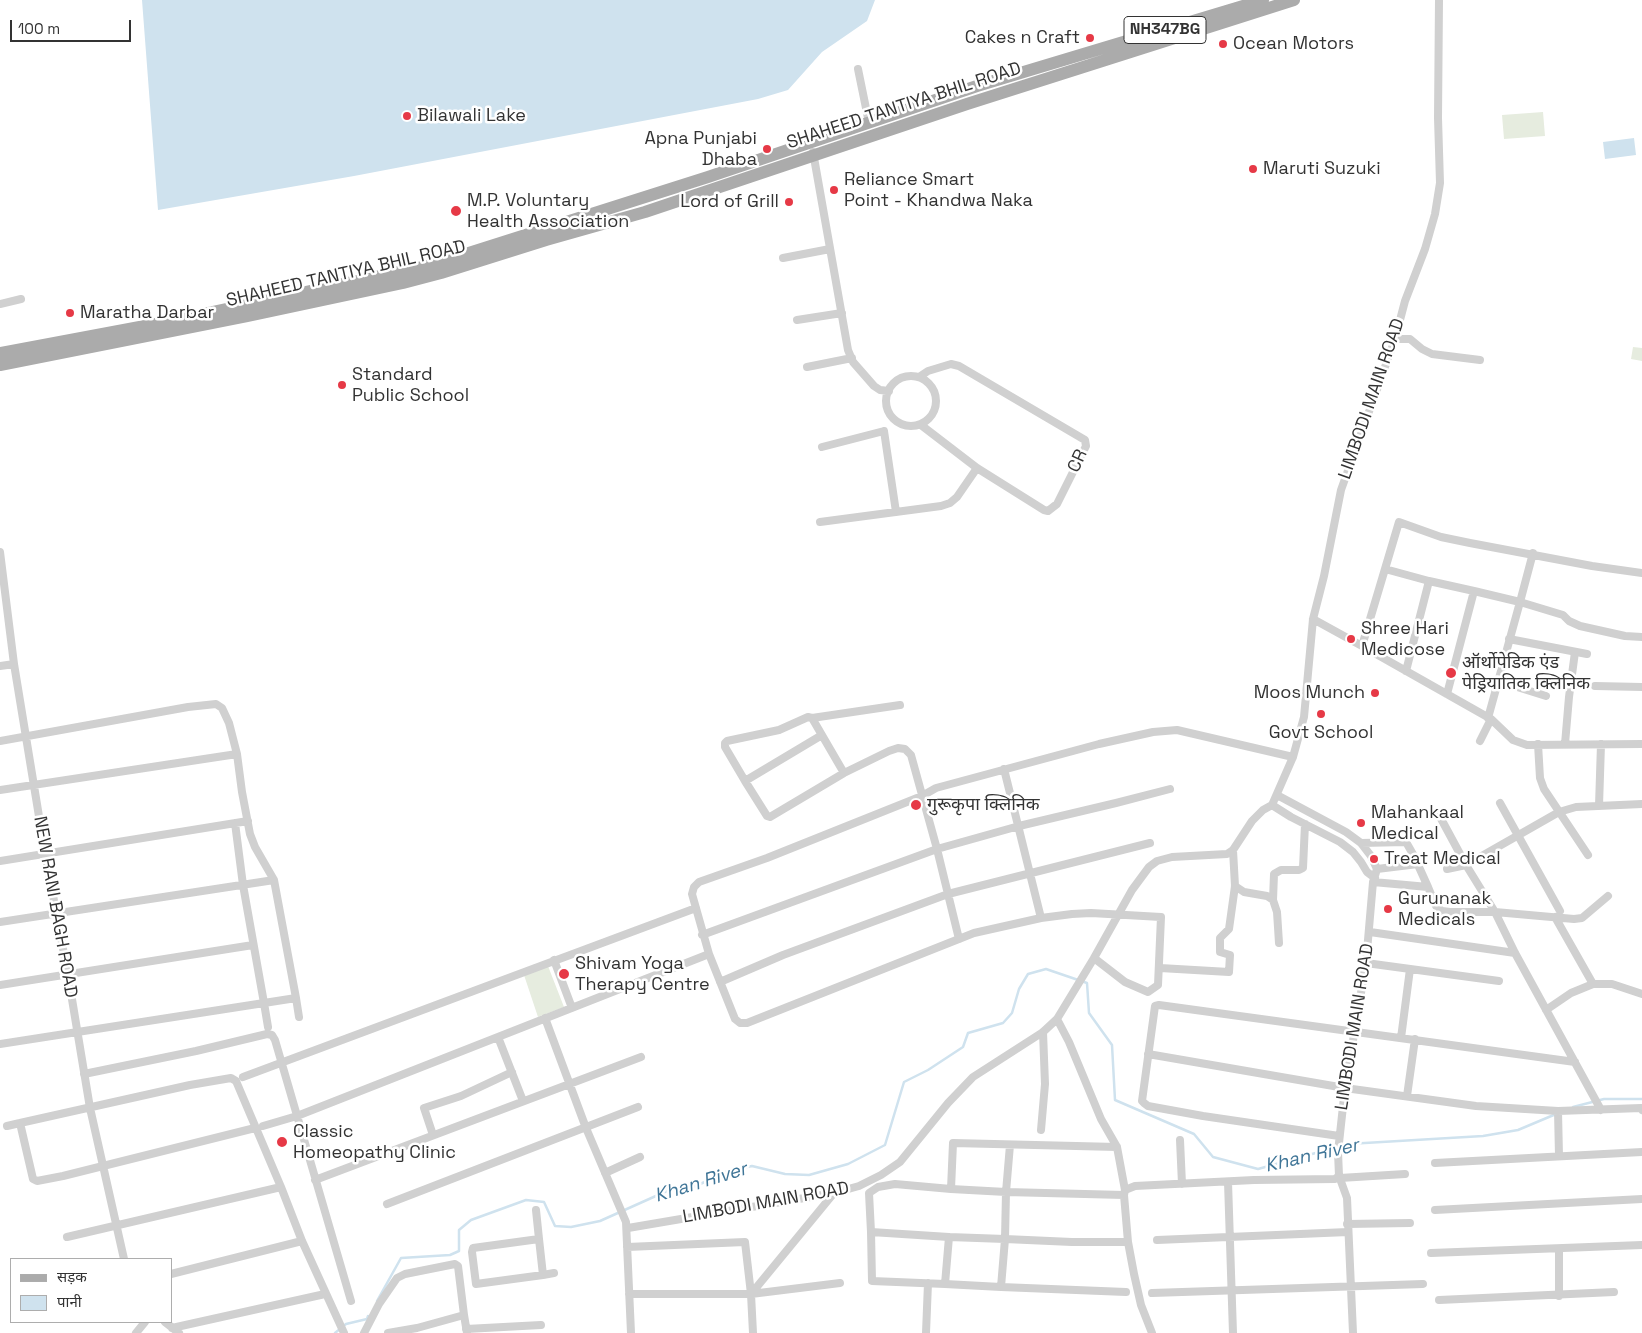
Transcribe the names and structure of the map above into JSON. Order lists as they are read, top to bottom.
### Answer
{
  "streets": {
    "main road": ["NH347BG", "SHAHEED TANTIYA BHIL ROAD"],
    "street": ["LIMBODI MAIN ROAD", "CR", "NEW RANI BAGH ROAD"]
  },
  "water": ["Khan River"],
  "places": [
    "Cakes n Craft",
    "Ocean Motors",
    "Bilawali Lake",
    "Apna Punjabi Dhaba",
    "Maruti Suzuki",
    "Reliance Smart Point - Khandwa Naka",
    "Lord of Grill",
    "M.P. Voluntary Health Association",
    "Maratha Darbar",
    "Standard Public School",
    "Shree Hari Medicose",
    "ऑर्थोपेडिक एंड पेड्रियातिक क्लिनिक",
    "Moos Munch",
    "Govt School",
    "गुरूकृपा क्लिनिक",
    "Mahankaal Medical",
    "Treat Medical",
    "Gurunanak Medicals",
    "Shivam Yoga Therapy Centre",
    "Classic Homeopathy Clinic"
  ],
  "legend": ["सड़क", "पानी"],
  "scale_bar": "100 m"
}
